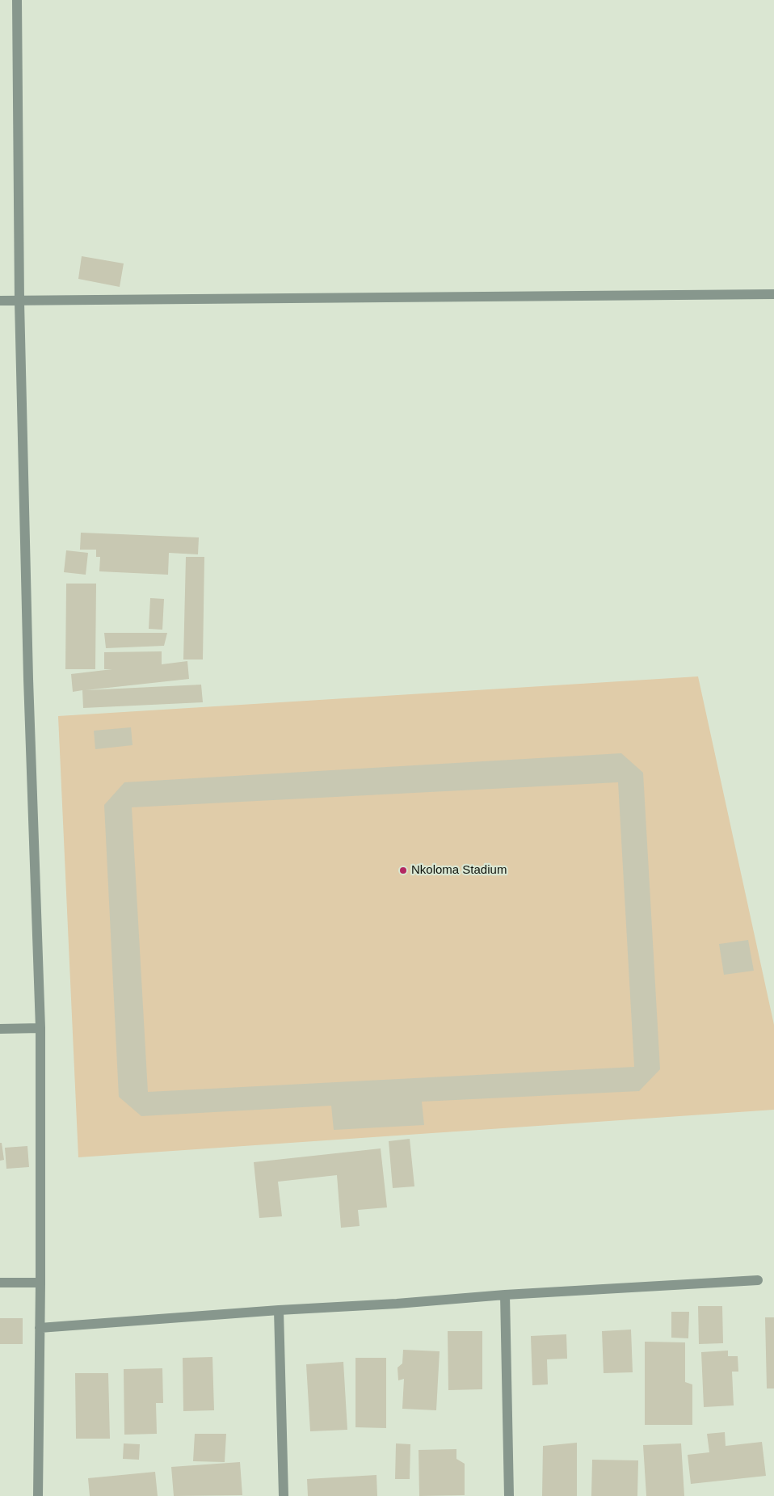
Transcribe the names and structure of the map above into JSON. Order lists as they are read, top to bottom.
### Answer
{
  "places": ["Nkoloma Stadium"]
}
